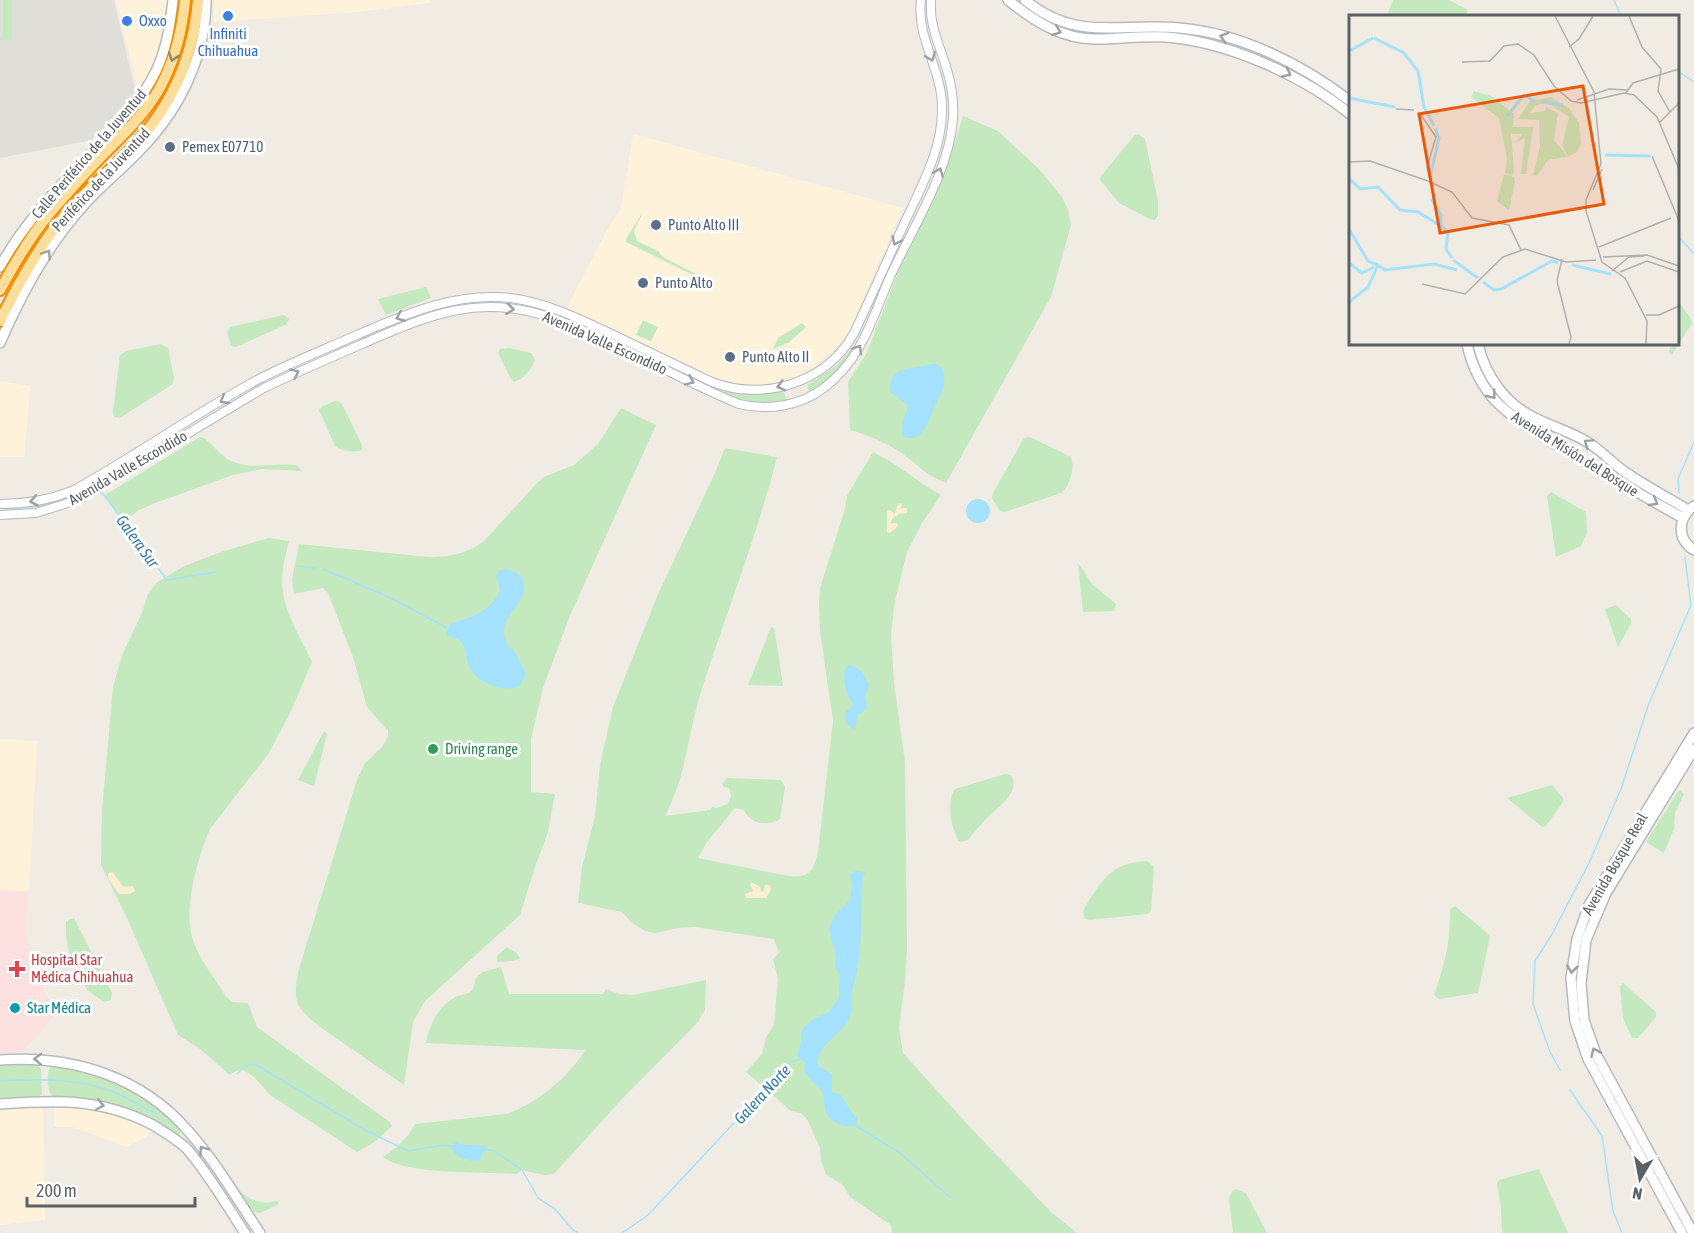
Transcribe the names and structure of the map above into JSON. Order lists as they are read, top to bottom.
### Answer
{
  "streets": {
    "highway": ["Periférico de la Juventud"],
    "main road": ["Calle Periférico de la Juventud", "Avenida Misión del Bosque", "Avenida Bosque Real"],
    "street": ["Avenida Valle Escondido"]
  },
  "water": ["Galera Sur", "Galera Norte"],
  "places": {
    "other": [
      "Infiniti Chihuahua",
      "Oxxo",
      "Pemex E07710",
      "Punto Alto III",
      "Punto Alto",
      "Punto Alto II",
      "Driving range",
      "Star Médica"
    ],
    "health": ["Hospital Star Médica Chihuahua"]
  },
  "scale_bar": "200 m",
  "north": "bottom"
}
